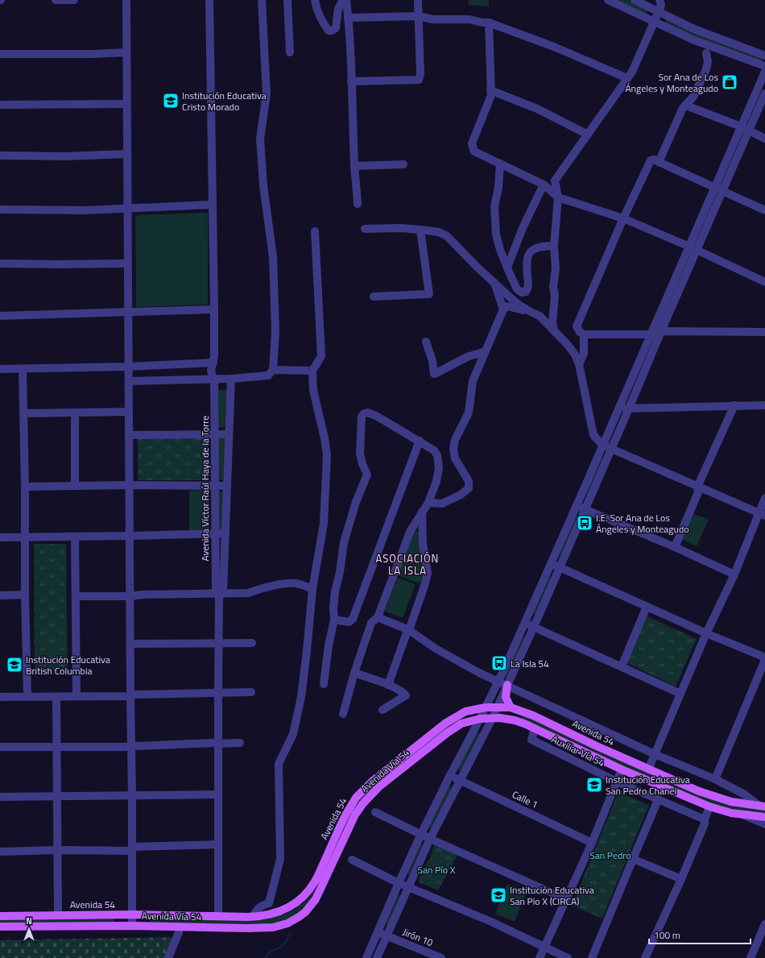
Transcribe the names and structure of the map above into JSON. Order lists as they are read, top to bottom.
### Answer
{
  "streets": {
    "main road": ["Avenida 54", "Avenida Vía 54"],
    "street": [
      "Avenida Víctor Raúl Haya de la Torre",
      "Auxiliar Vía 54",
      "Calle 1",
      "Jirón 10"
    ]
  },
  "crossings": [
    ["Auxiliar Vía 54", "Avenida Vía 54"]
  ],
  "districts": ["ASOCIACIÓN LA ISLA"],
  "parks": ["San Pedro", "San Pío X"],
  "places": {
    "shop": ["Sor Ana de Los Ángeles y Monteagudo"],
    "school or university": [
      "Institución Educativa Cristo Morado",
      "Institución Educativa British Columbia",
      "Institución Educativa San Pedro Chanel",
      "Institución Educativa San Pio X (CIRCA)"
    ],
    "bus stop": ["I.E. Sor Ana de Los Ángeles y Monteagudo", "La Isla 54"]
  },
  "scale_bar": "100 m",
  "north": "top"
}
